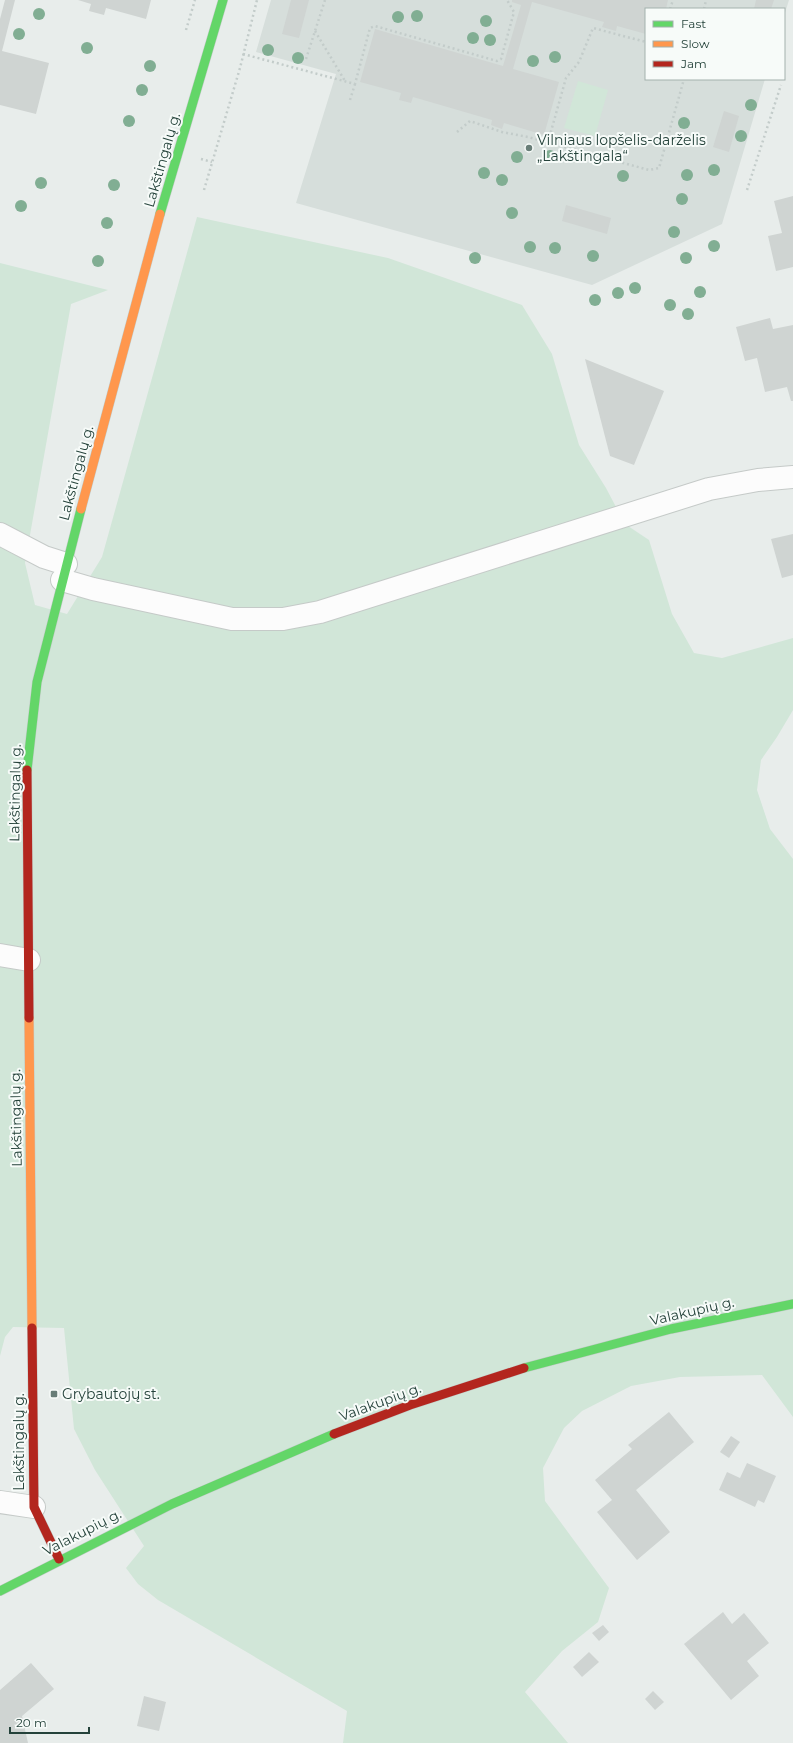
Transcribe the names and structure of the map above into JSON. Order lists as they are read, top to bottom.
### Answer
{
  "streets": {
    "street": ["Lakštingalų g.", "Valakupių g."]
  },
  "crossings": [
    ["Lakštingalų g.", "Valakupių g."]
  ],
  "places": {
    "other": ["Vilniaus lopšelis-darželis „Lakštingala“"],
    "transit": ["Grybautojų st."]
  },
  "legend": ["Fast", "Slow", "Jam"],
  "scale_bar": "20 m"
}
